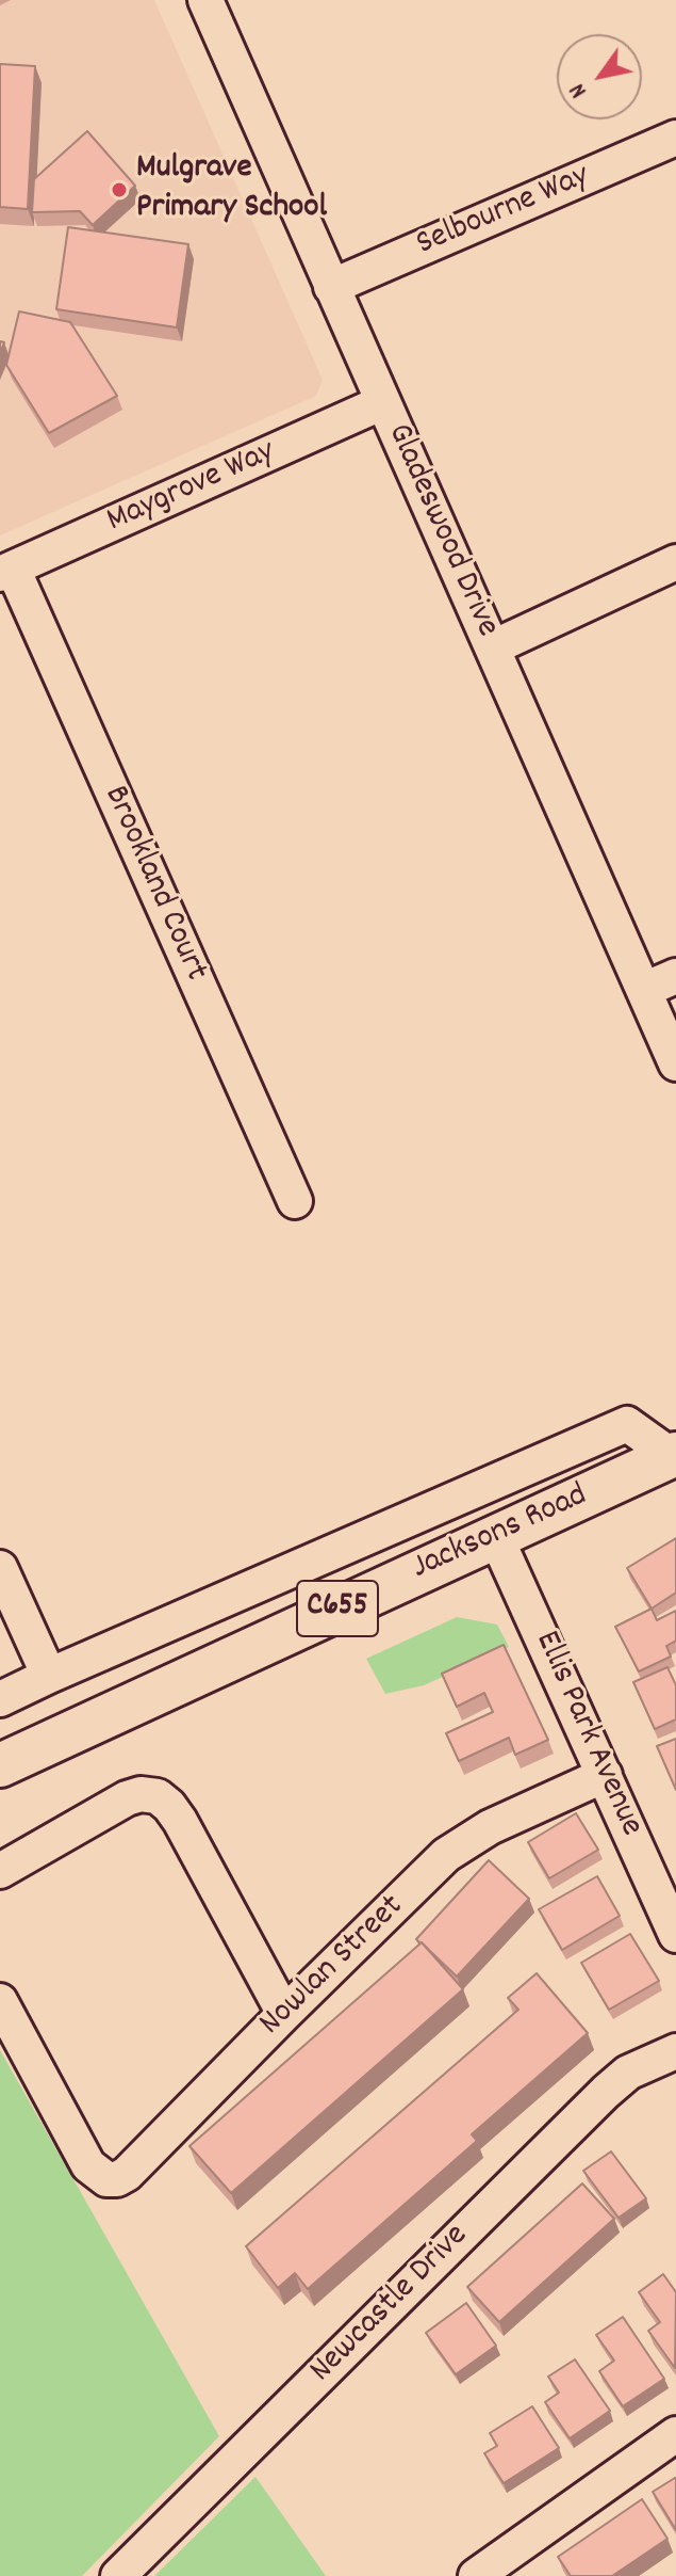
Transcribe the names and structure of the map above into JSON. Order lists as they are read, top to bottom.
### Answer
{
  "streets": {
    "main road": ["Jacksons Road", "C655"],
    "street": [
      "Selbourne Way",
      "Maygrove Way",
      "Gladeswood Drive",
      "Brookland Court",
      "Ellis Park Avenue",
      "Nowlan Street",
      "Newcastle Drive"
    ]
  },
  "crossings": [
    ["Selbourne Way", "Gladeswood Drive"],
    ["Maygrove Way", "Gladeswood Drive"],
    ["Maygrove Way", "Brookland Court"],
    ["Jacksons Road", "Ellis Park Avenue"],
    ["Ellis Park Avenue", "Nowlan Street"]
  ],
  "places": ["Mulgrave Primary School"],
  "north": "bottom left"
}
